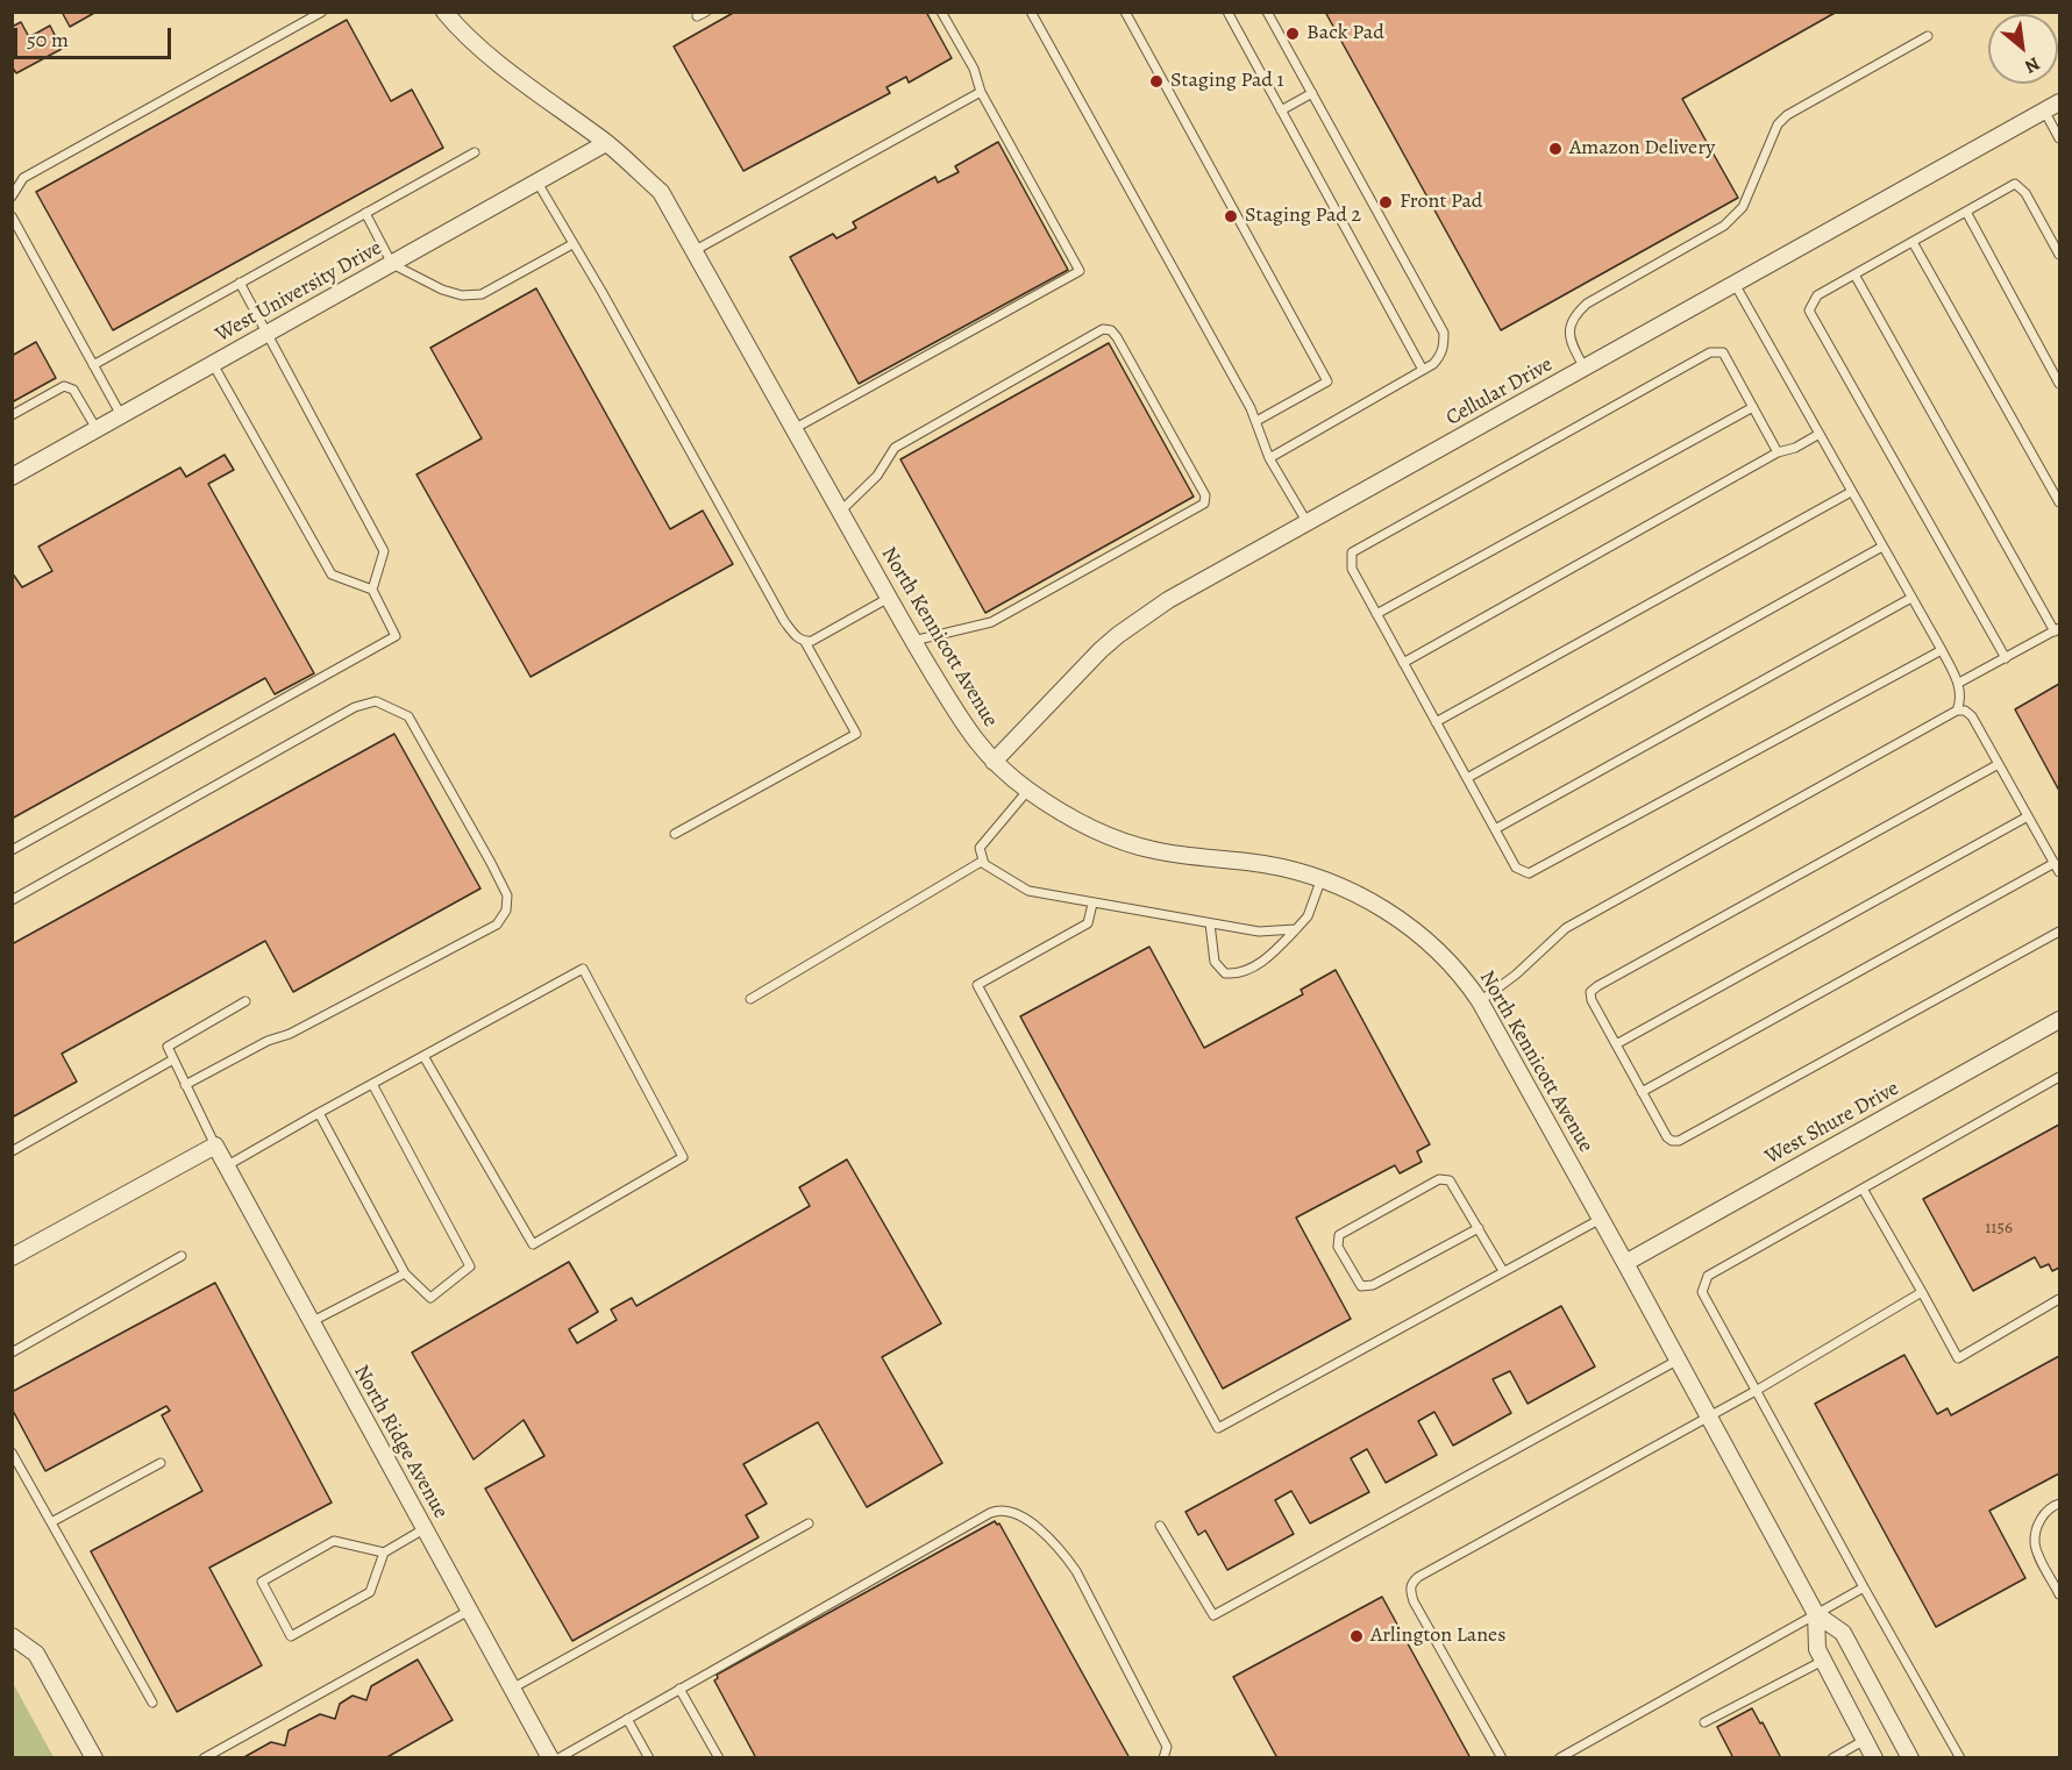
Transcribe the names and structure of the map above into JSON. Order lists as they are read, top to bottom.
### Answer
{
  "streets": {
    "street": [
      "West University Drive",
      "Cellular Drive",
      "North Kennicott Avenue",
      "West Shure Drive",
      "North Ridge Avenue"
    ]
  },
  "crossings": [
    ["West University Drive", "North Kennicott Avenue"],
    ["Cellular Drive", "North Kennicott Avenue"],
    ["North Kennicott Avenue", "West Shure Drive"]
  ],
  "places": [
    "Back Pad",
    "Staging Pad 1",
    "Amazon Delivery",
    "Front Pad",
    "Staging Pad 2",
    "Arlington Lanes"
  ],
  "house_numbers": ["1156"],
  "scale_bar": "50 m",
  "north": "bottom right"
}
